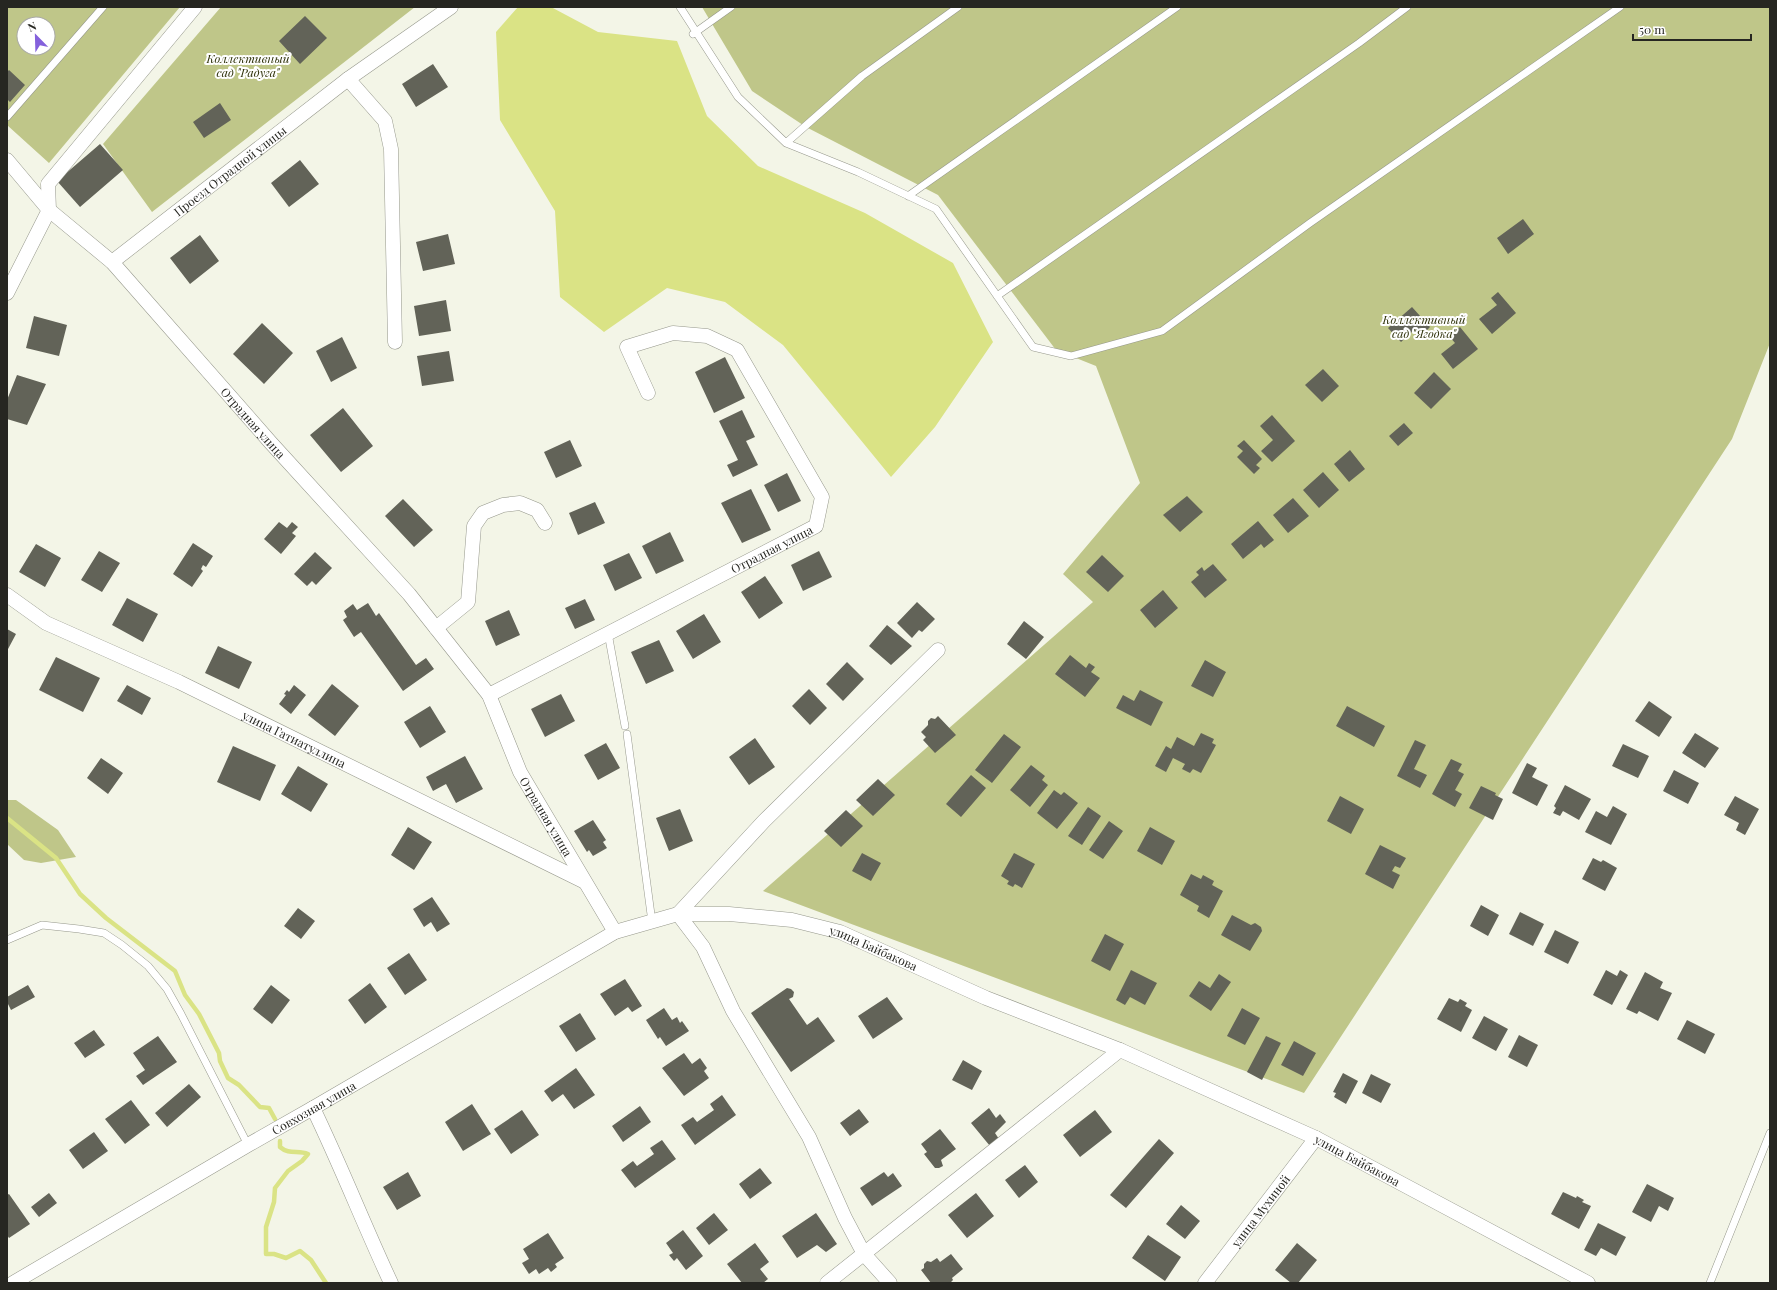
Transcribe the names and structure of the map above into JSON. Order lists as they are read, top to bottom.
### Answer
{
  "streets": {
    "street": [
      "Проезд Отрадной улицы",
      "Отрадная улица",
      "улица Гатиатуллина",
      "улица Байбакова",
      "Совхозная улица",
      "улица Мухиной"
    ]
  },
  "crossings": [
    ["Проезд Отрадной улицы", "Отрадная улица"],
    ["Отрадная улица", "улица Гатиатуллина"],
    ["Отрадная улица", "улица Байбакова"],
    ["Отрадная улица", "Совхозная улица"],
    ["улица Байбакова", "Совхозная улица"],
    ["улица Байбакова", "улица Мухиной"]
  ],
  "parks": ["Коллективный сад \"Радуга\"", "Коллективный сад \"Ягодка\""],
  "scale_bar": "50 m",
  "north": "top left"
}
